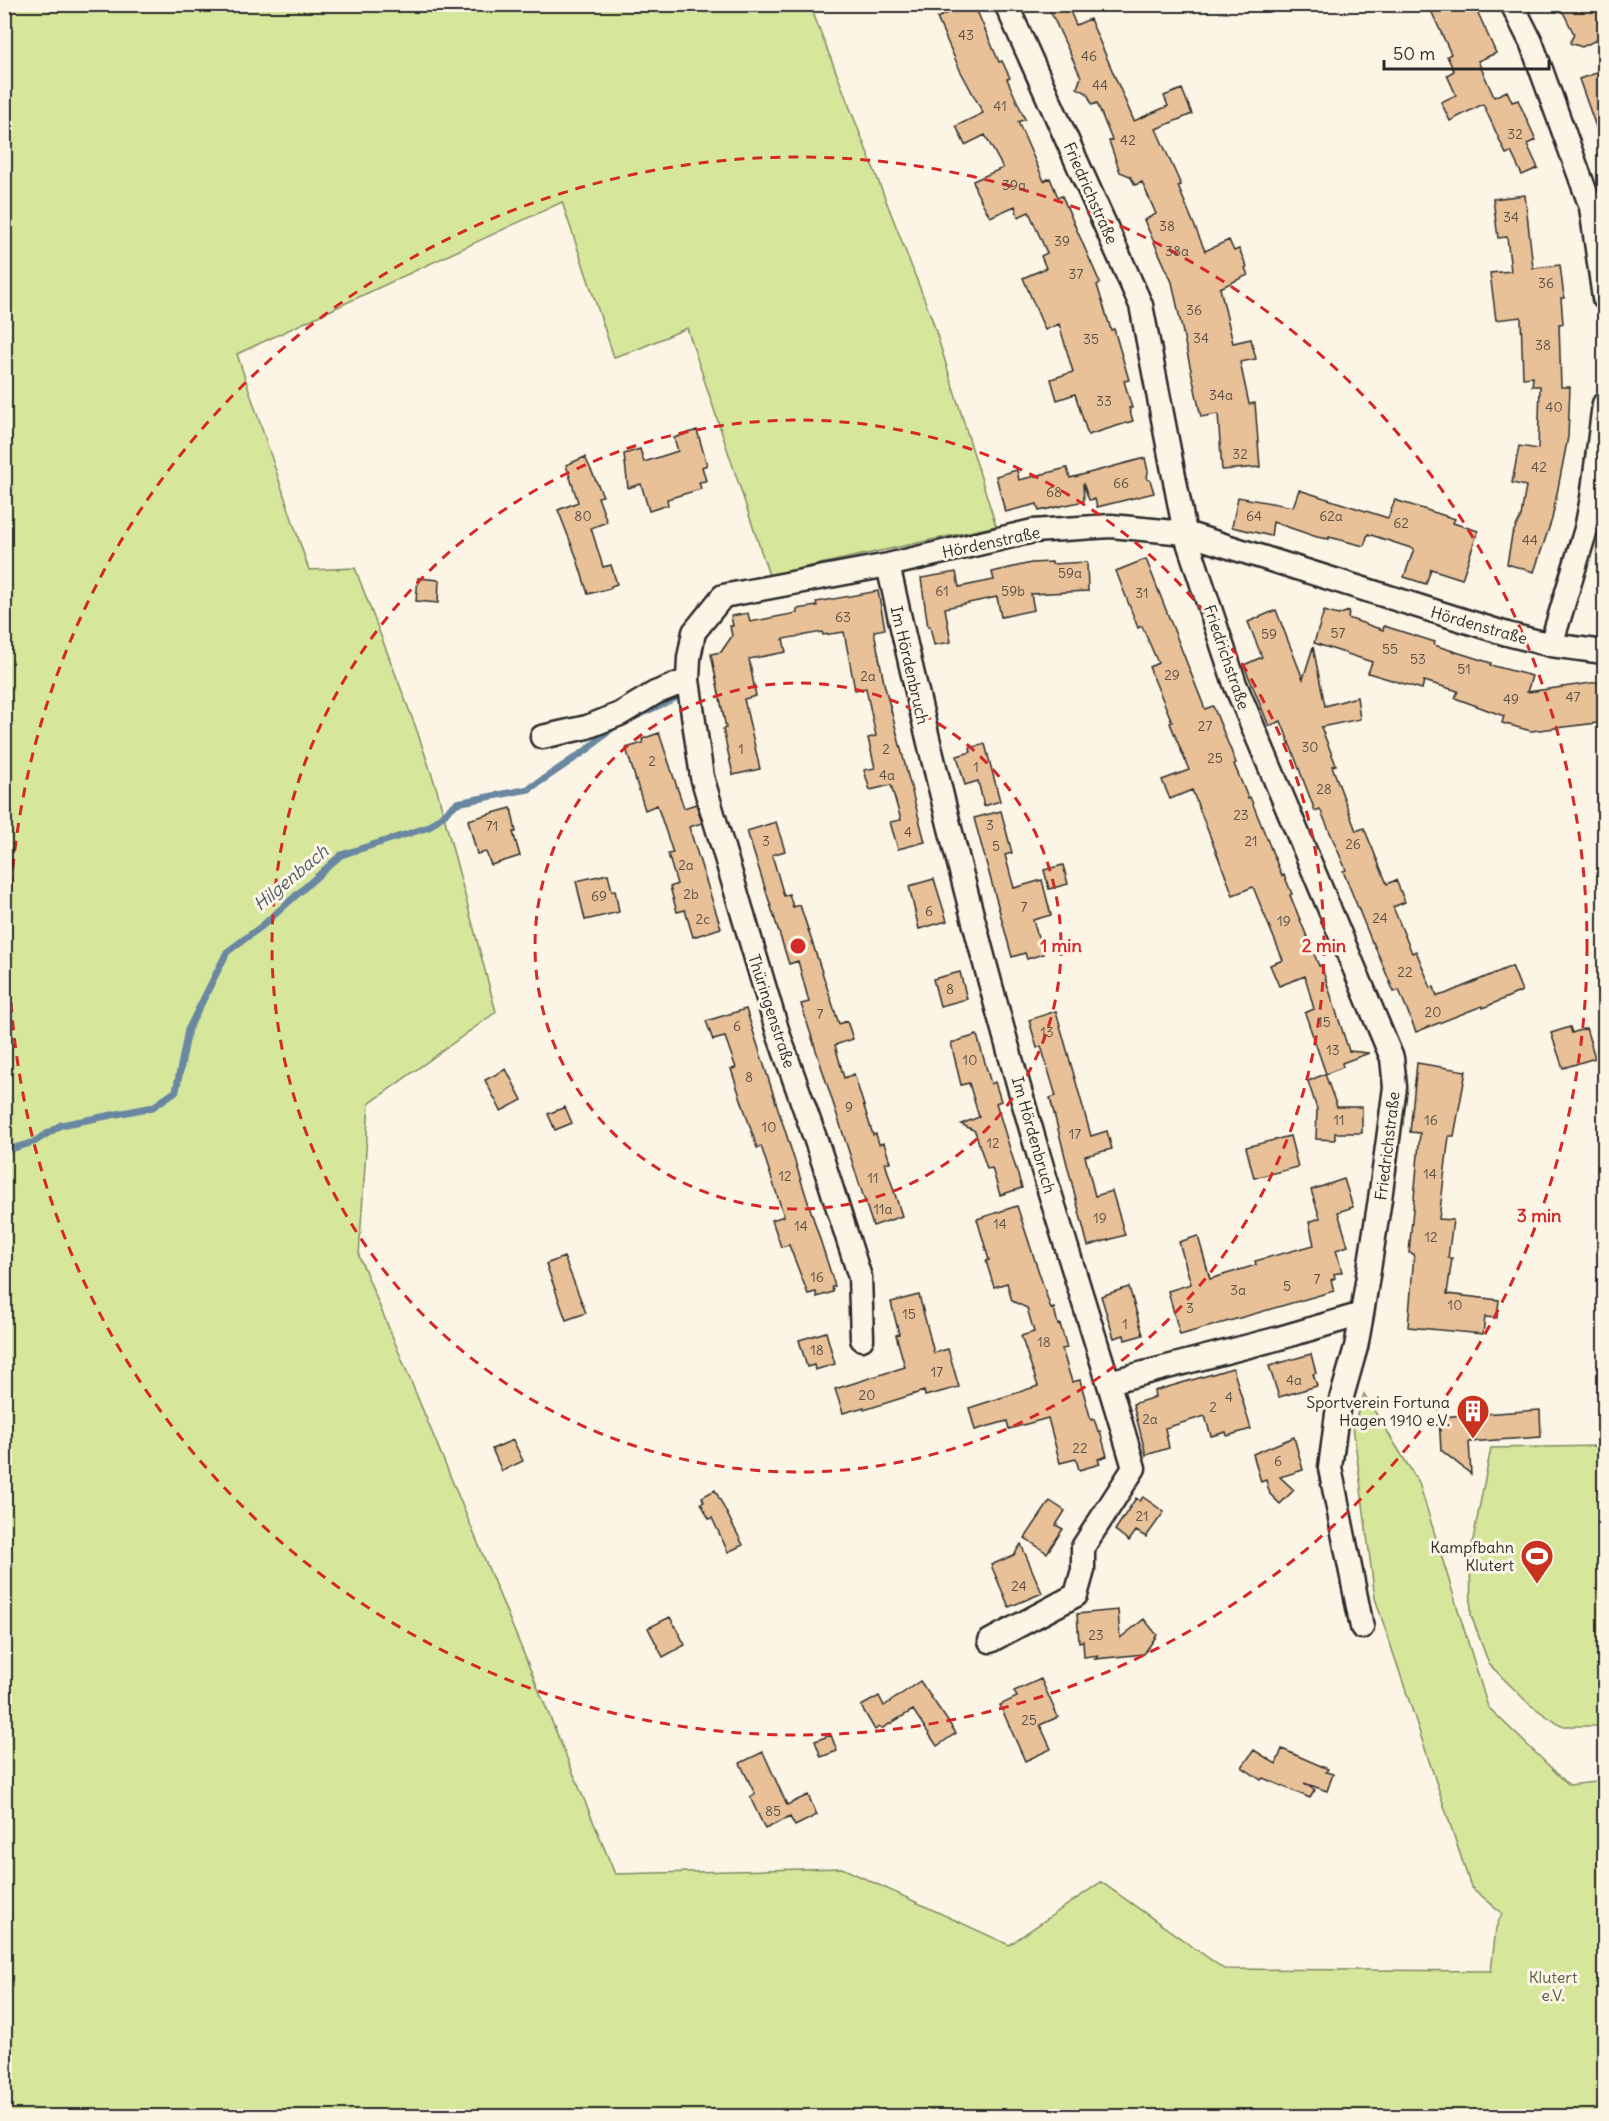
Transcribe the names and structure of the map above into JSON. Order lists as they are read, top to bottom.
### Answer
{
  "streets": {
    "street": [
      "Friedrichstraße",
      "Hördenstraße",
      "Im Hördenbruch",
      "Thüringenstraße"
    ]
  },
  "crossings": [
    ["Friedrichstraße", "Hördenstraße"],
    ["Hördenstraße", "Im Hördenbruch"],
    ["Hördenstraße", "Thüringenstraße"]
  ],
  "water": ["Hilgenbach"],
  "parks": ["Klutert e.V."],
  "places": {
    "building": ["Sportverein Fortuna Hagen 1910 e.V."],
    "sports": ["Kampfbahn Klutert"]
  },
  "house_numbers": [
    "43",
    "46",
    "44",
    "41",
    "32",
    "42",
    "39a",
    "34",
    "38",
    "39",
    "38a",
    "37",
    "36",
    "36",
    "34",
    "35",
    "38",
    "34a",
    "33",
    "40",
    "32",
    "42",
    "66",
    "68",
    "80",
    "64",
    "62a",
    "62",
    "44",
    "59a",
    "61",
    "59b",
    "31",
    "63",
    "57",
    "59",
    "55",
    "53",
    "51",
    "29",
    "2a",
    "47",
    "49",
    "27",
    "30",
    "1",
    "2",
    "25",
    "2",
    "1",
    "4a",
    "28",
    "23",
    "3",
    "71",
    "4",
    "3",
    "21",
    "26",
    "5",
    "2a",
    "2b",
    "69",
    "7",
    "6",
    "24",
    "2c",
    "19",
    "22",
    "8",
    "20",
    "7",
    "15",
    "6",
    "13",
    "13",
    "10",
    "8",
    "9",
    "11",
    "16",
    "10",
    "17",
    "12",
    "14",
    "12",
    "11",
    "11a",
    "19",
    "14",
    "14",
    "12",
    "16",
    "7",
    "5",
    "3a",
    "10",
    "3",
    "15",
    "1",
    "18",
    "18",
    "17",
    "4a",
    "20",
    "4",
    "2",
    "2a",
    "22",
    "6",
    "21",
    "24",
    "23",
    "25",
    "85"
  ],
  "scale_bar": "50 m",
  "rings": ["1 min", "2 min", "3 min"]
}
